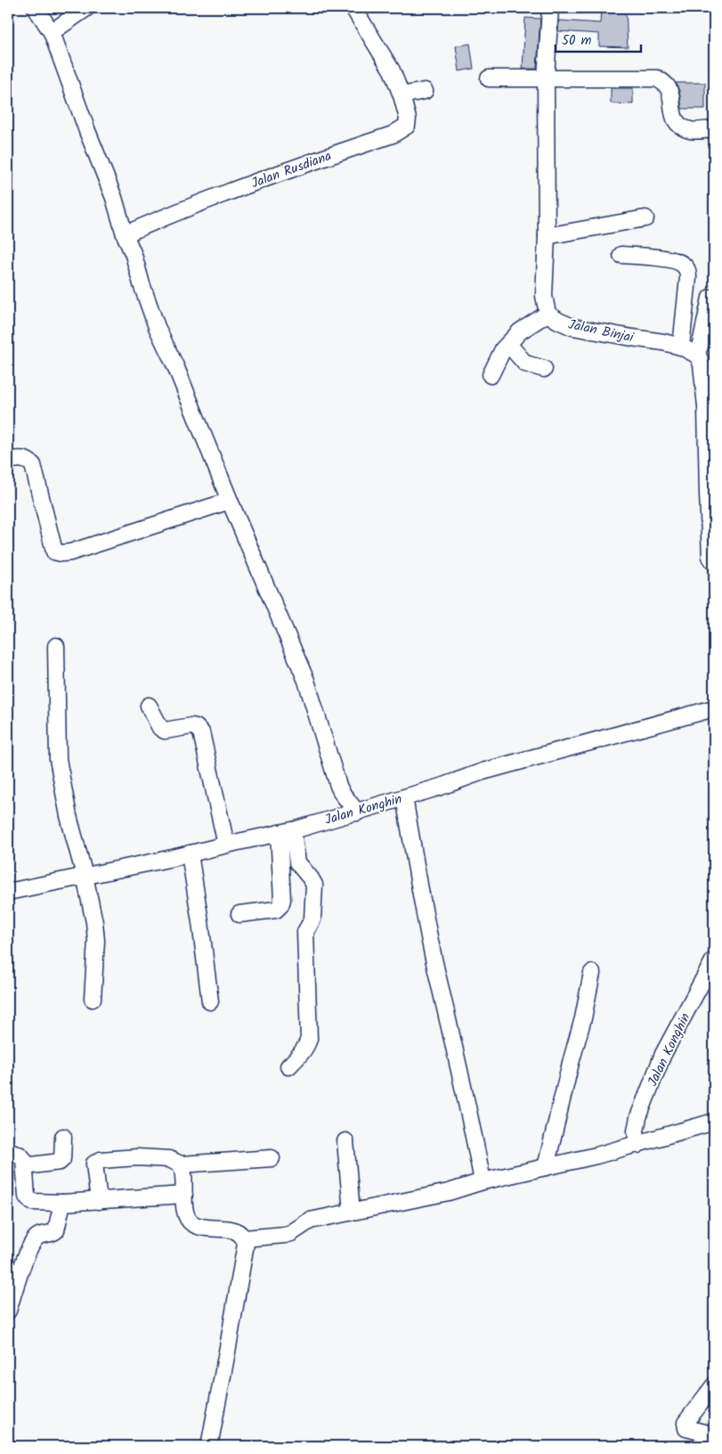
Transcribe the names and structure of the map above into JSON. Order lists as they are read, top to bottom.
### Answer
{
  "streets": {
    "street": ["Jalan Rusdiana", "Jalan Binjai", "Jalan Konghin"]
  },
  "scale_bar": "50 m"
}
